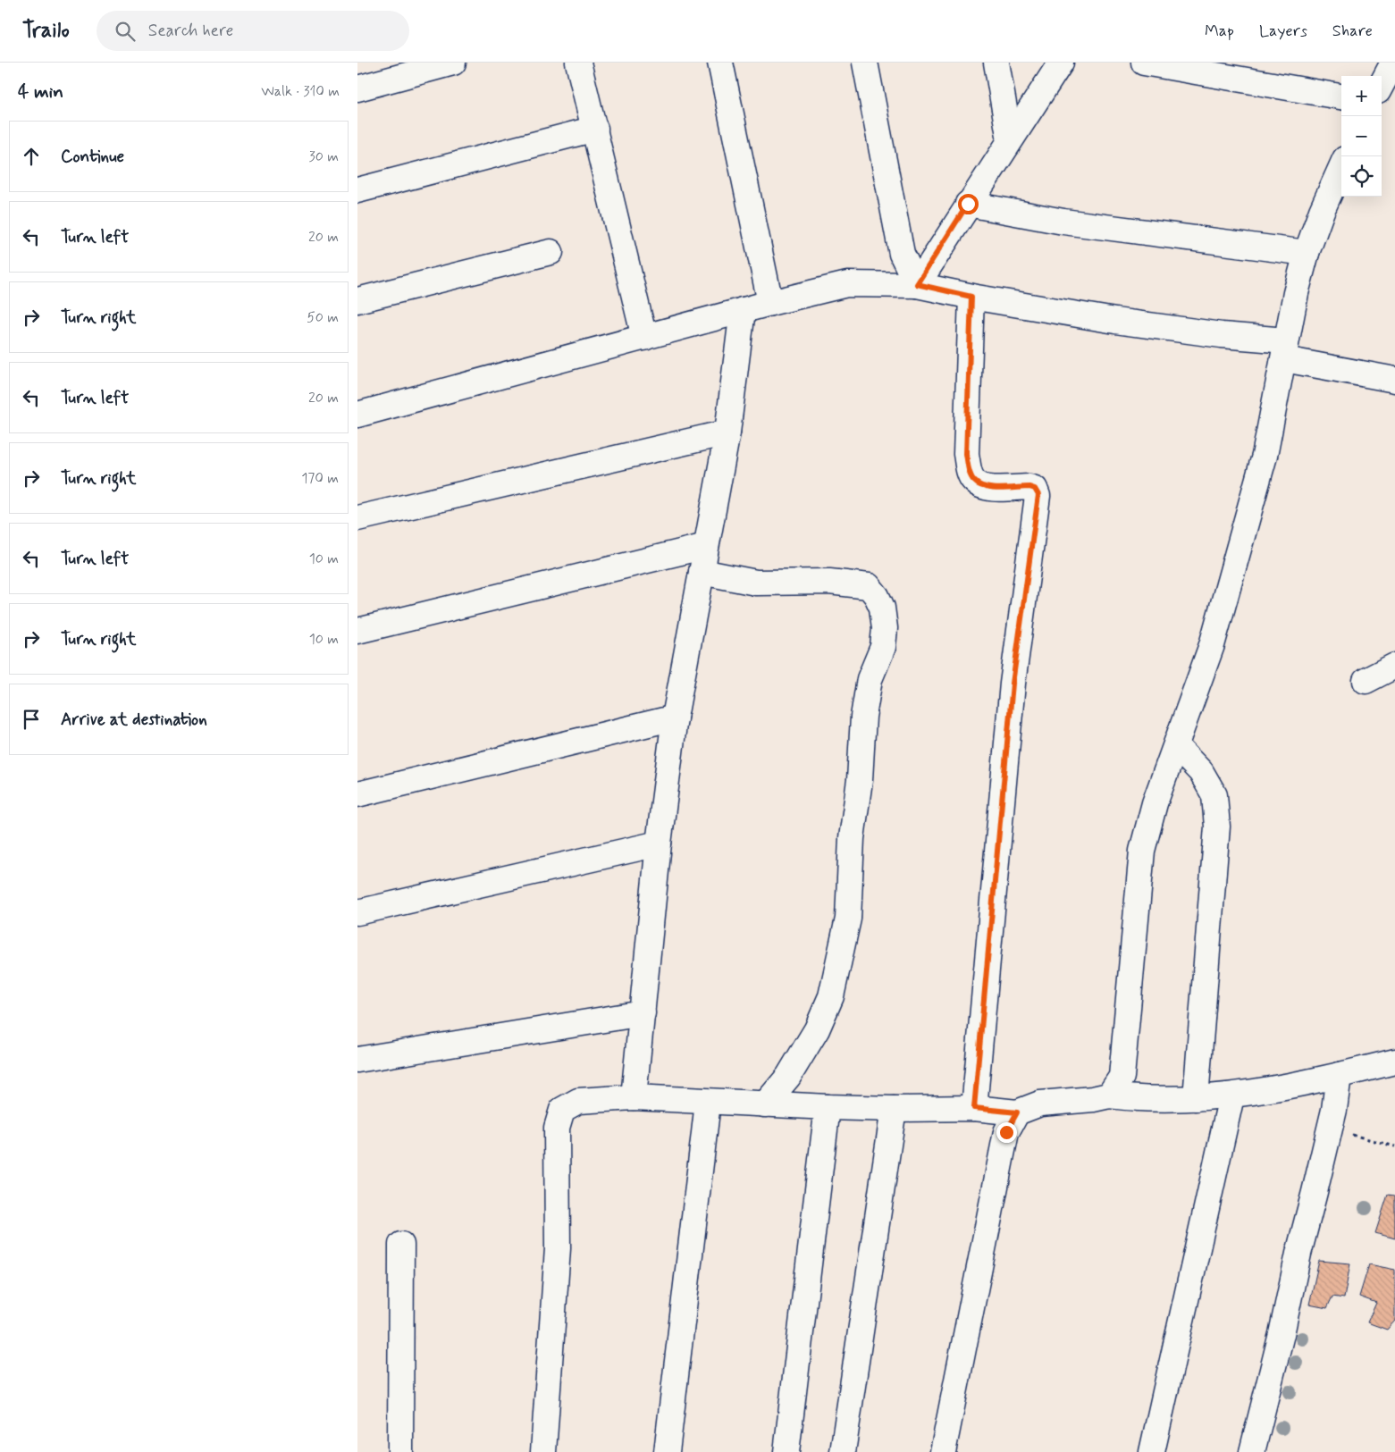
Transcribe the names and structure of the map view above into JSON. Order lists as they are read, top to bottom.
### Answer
{
  "page": {
    "header": "Trailo",
    "search": "Search here",
    "nav": ["Map", "Layers", "Share"],
    "heading": ["4 min", "Walk · 310 m"],
    "map_buttons": ["+", "−"],
    "list": [
      ["Continue", "30 m"],
      ["Turn left", "20 m"],
      ["Turn right", "50 m"],
      ["Turn left", "20 m"],
      ["Turn right", "170 m"],
      ["Turn left", "10 m"],
      ["Turn right", "10 m"],
      "Arrive at destination"
    ]
  }
}
